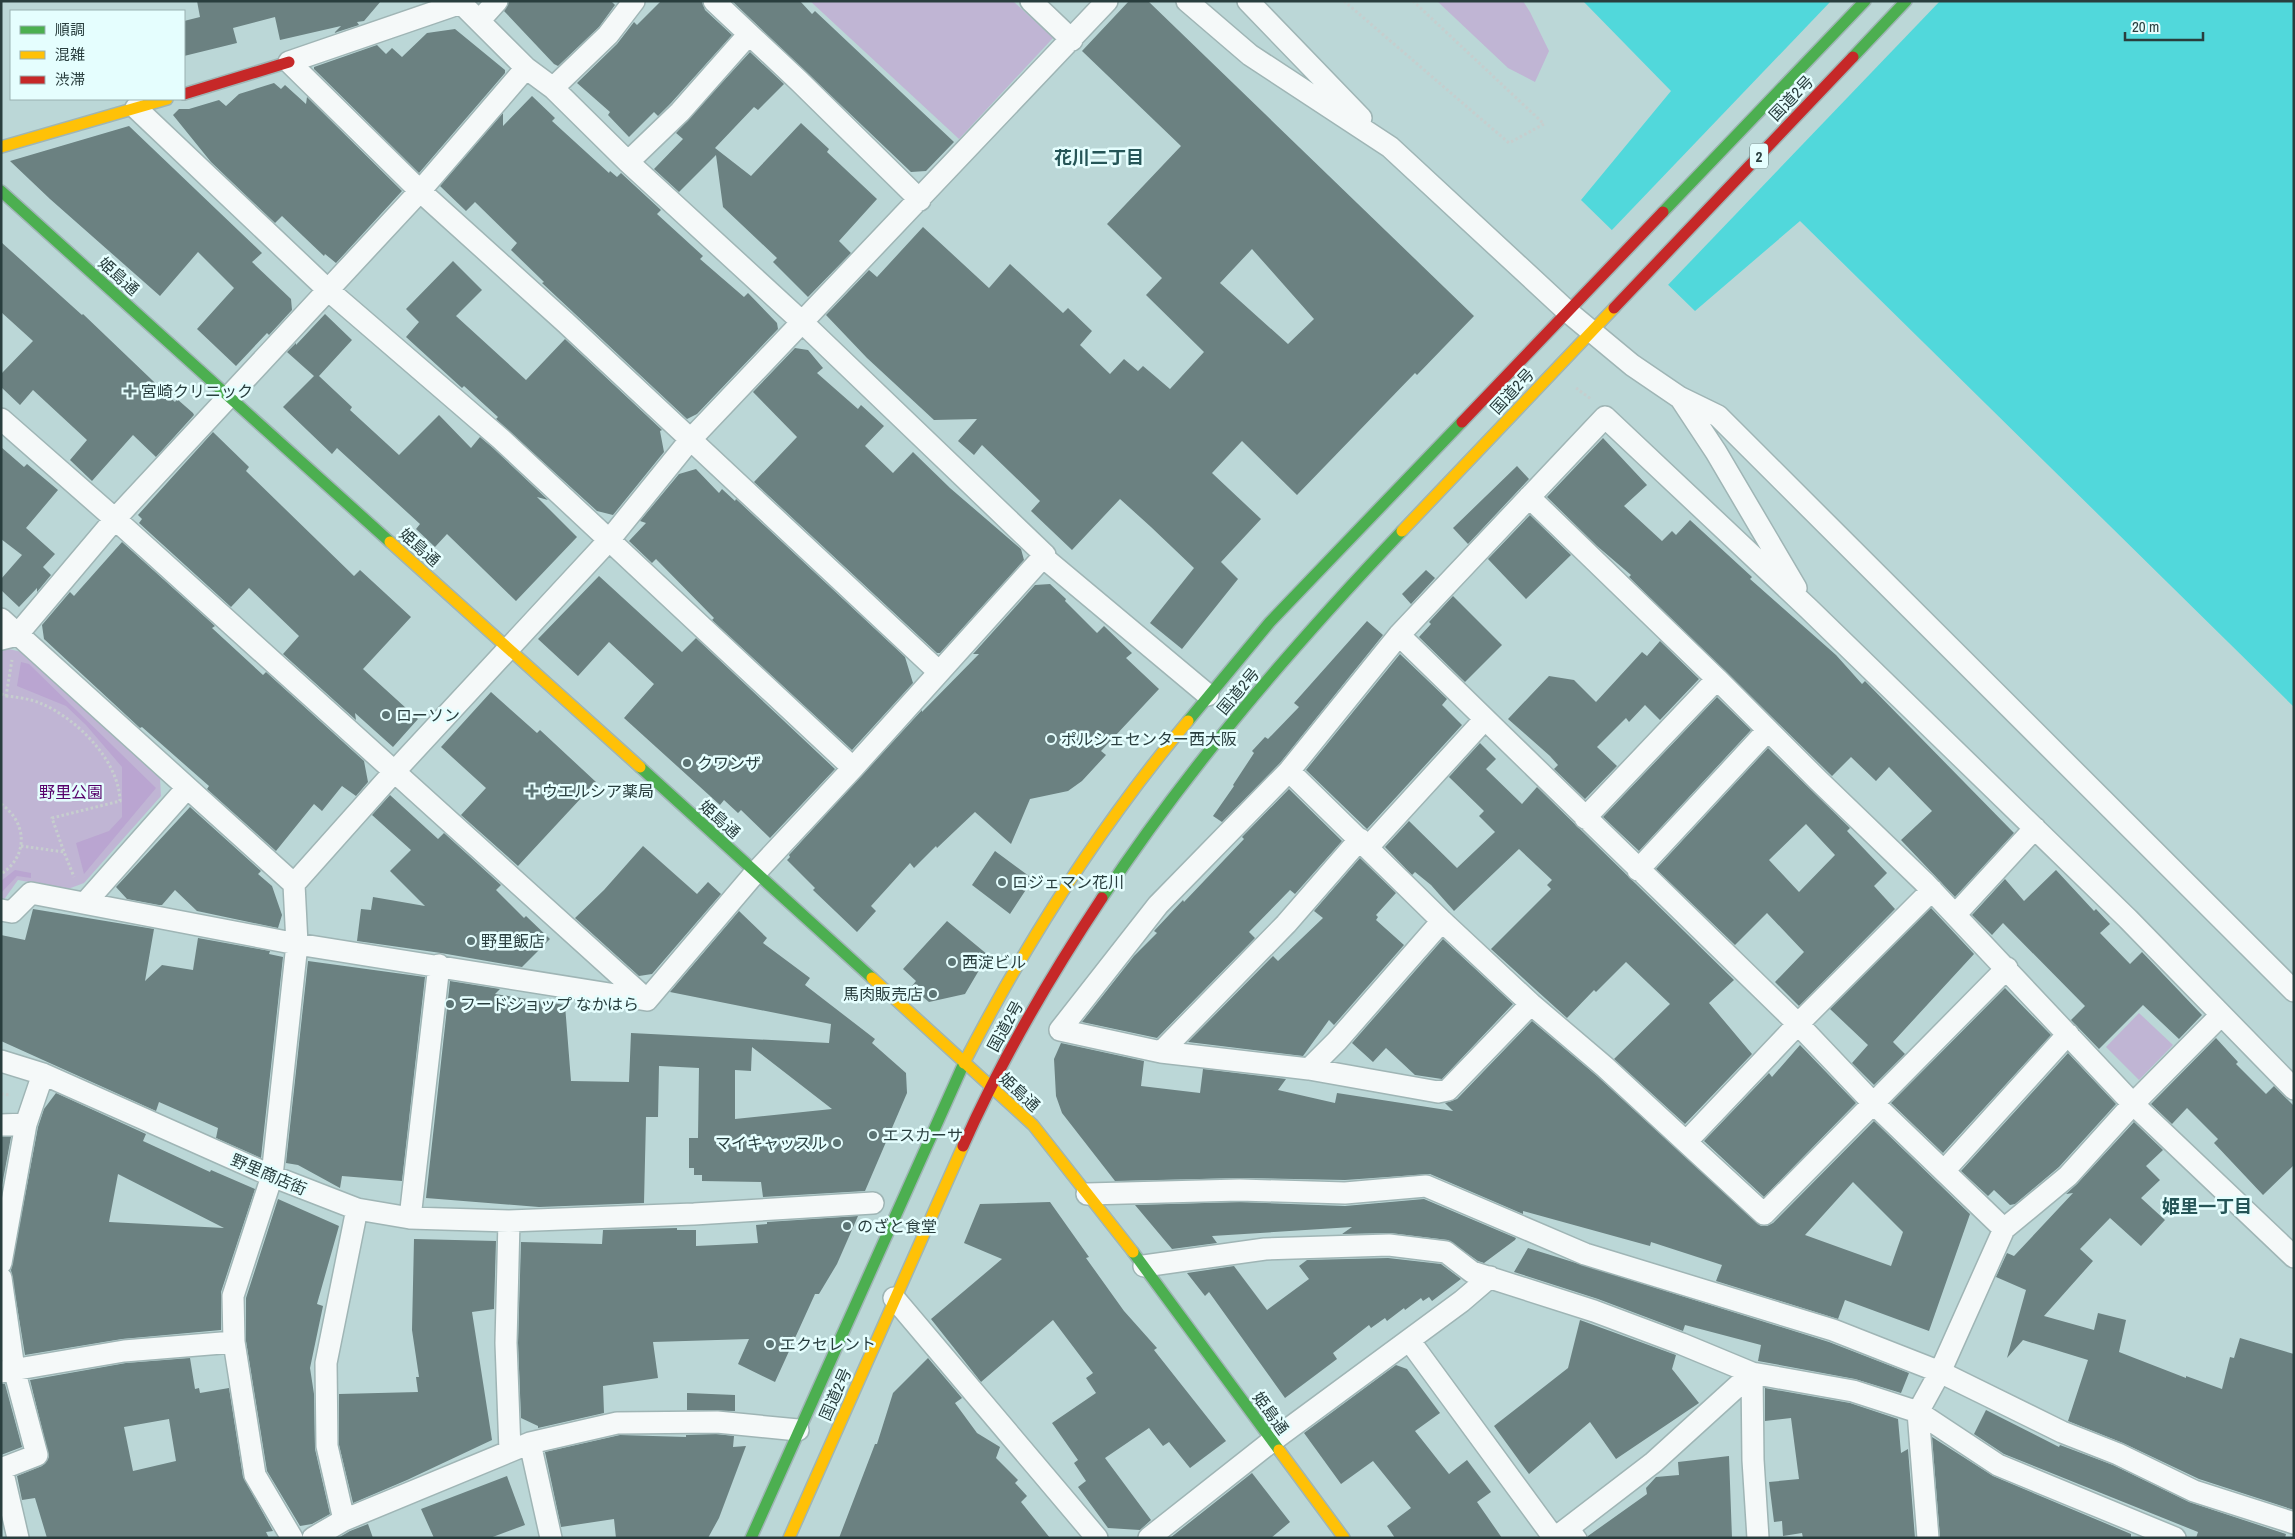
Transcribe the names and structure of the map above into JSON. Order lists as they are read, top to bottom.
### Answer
{
  "streets": {
    "main road": ["国道2号", "2", "姫島通"],
    "street": ["野里商店街"]
  },
  "crossings": [
    ["国道2号", "姫島通"]
  ],
  "districts": ["花川二丁目", "姫里一丁目"],
  "parks": ["野里公園"],
  "places": {
    "health": ["宮崎クリニック", "ウエルシア薬局"],
    "other": [
      "ローソン",
      "ポルシェセンター西大阪",
      "クワンザ",
      "ロジェマン花川",
      "野里飯店",
      "西淀ビル",
      "馬肉販売店",
      "フードショップ なかはら",
      "エスカーサ",
      "マイキャッスル",
      "のざと食堂",
      "エクセレント"
    ]
  },
  "legend": ["順調", "混雑", "渋滞"],
  "scale_bar": "20 m"
}
